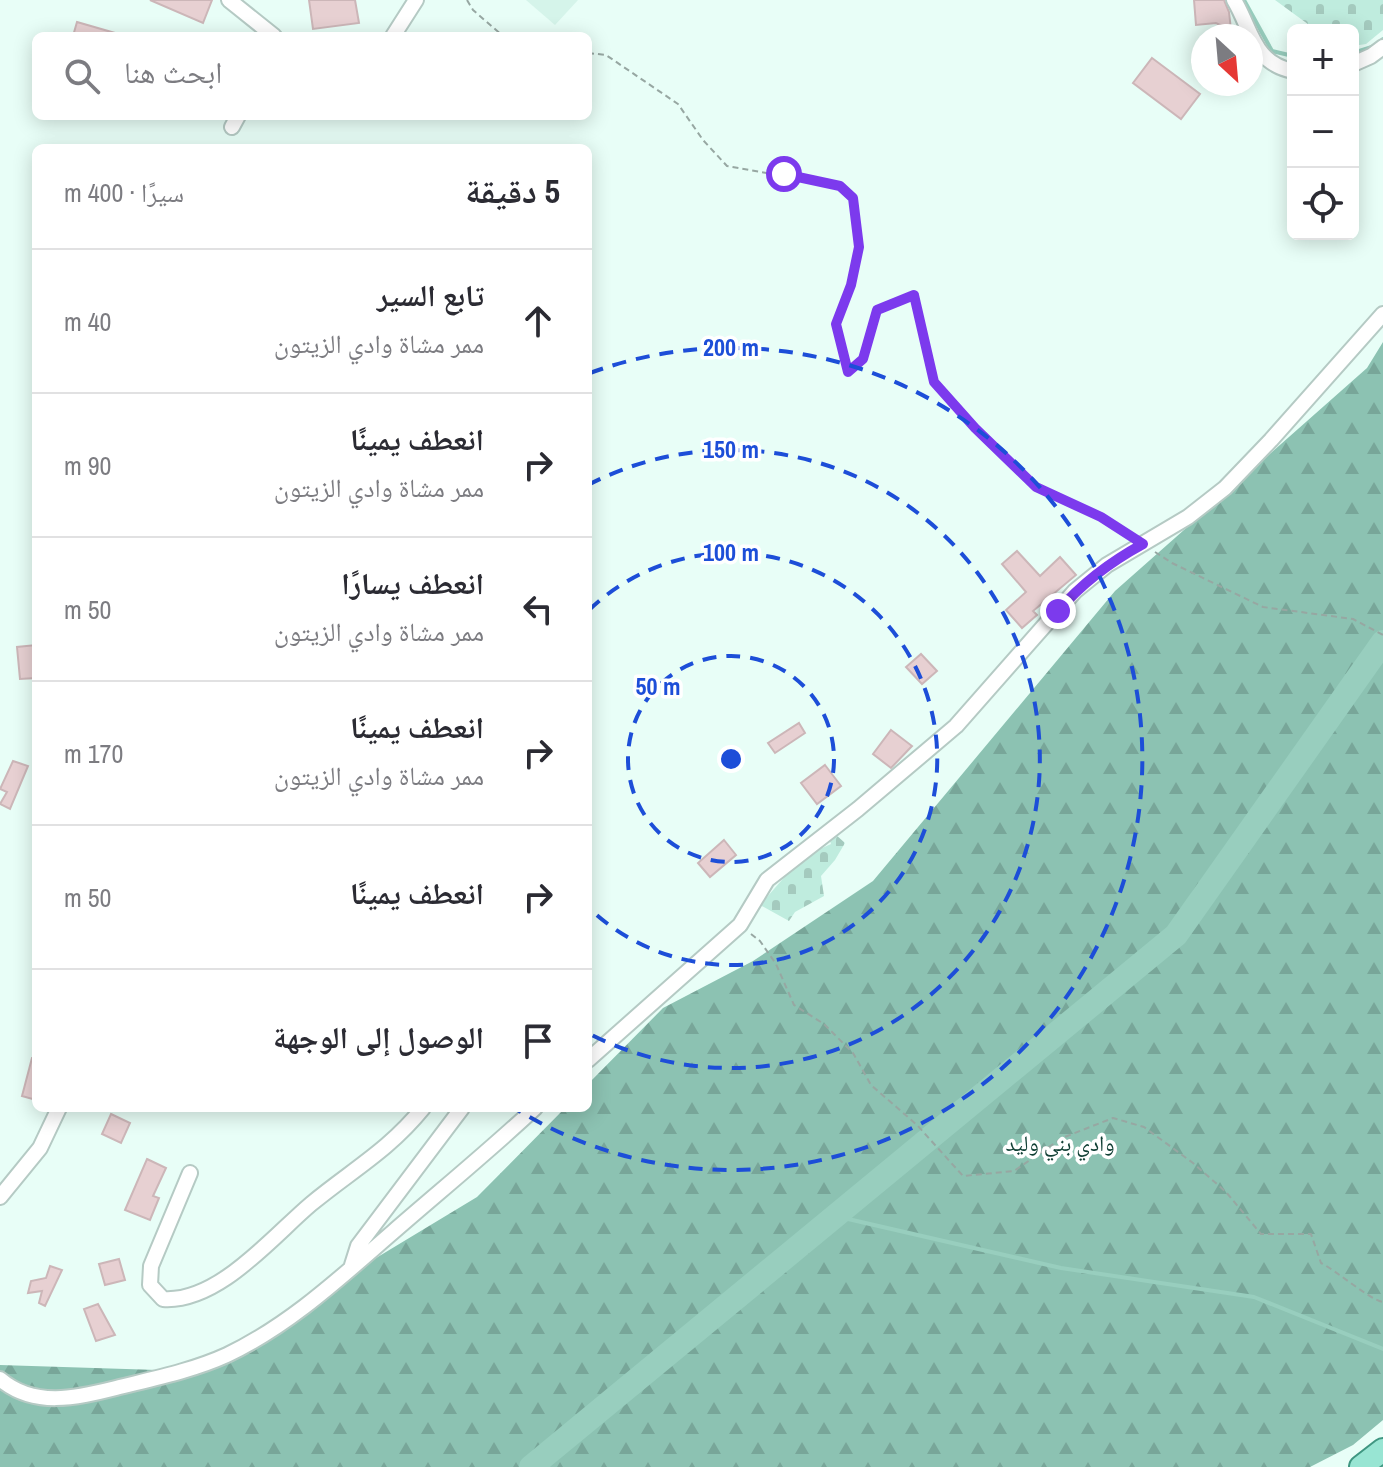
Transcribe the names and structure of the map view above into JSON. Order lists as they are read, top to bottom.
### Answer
{
  "parks": ["وادي بني وليد"],
  "north": "bottom right",
  "page": {
    "map_buttons": ["+", "−"],
    "search": "ابحث هنا",
    "heading": ["5 دقيقة", "سيرًا · 400 m"],
    "list": [
      ["تابع السير", "ممر مشاة وادي الزيتون", "40 m"],
      ["انعطف يمينًا", "ممر مشاة وادي الزيتون", "90 m"],
      ["انعطف يسارًا", "ممر مشاة وادي الزيتون", "50 m"],
      ["انعطف يمينًا", "ممر مشاة وادي الزيتون", "170 m"],
      ["انعطف يمينًا", "50 m"],
      "الوصول إلى الوجهة"
    ]
  },
  "rings": [
    "200 m",
    "150 m",
    "100 m",
    "50 m"
  ]
}
